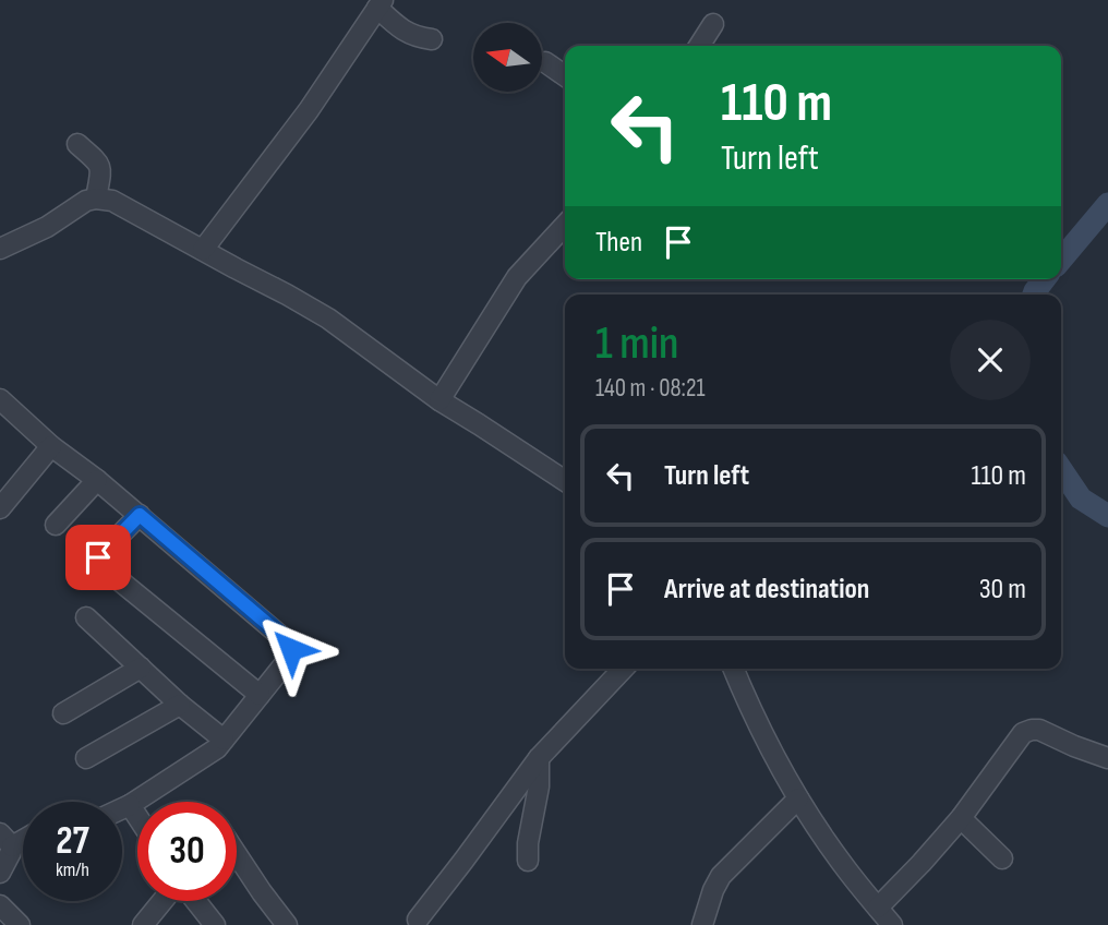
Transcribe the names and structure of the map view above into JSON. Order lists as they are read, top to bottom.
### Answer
{
  "north": "left",
  "page": {
    "turn": ["110 m", "Turn left"],
    "then": "Then",
    "heading": ["1 min", "140 m · 08:21"],
    "list": [
      {
        "name": "Turn left",
        "value": "110 m"
      },
      {
        "name": "Arrive at destination",
        "value": "30 m"
      }
    ],
    "speed": "27 km/h",
    "limit": "30"
  }
}
